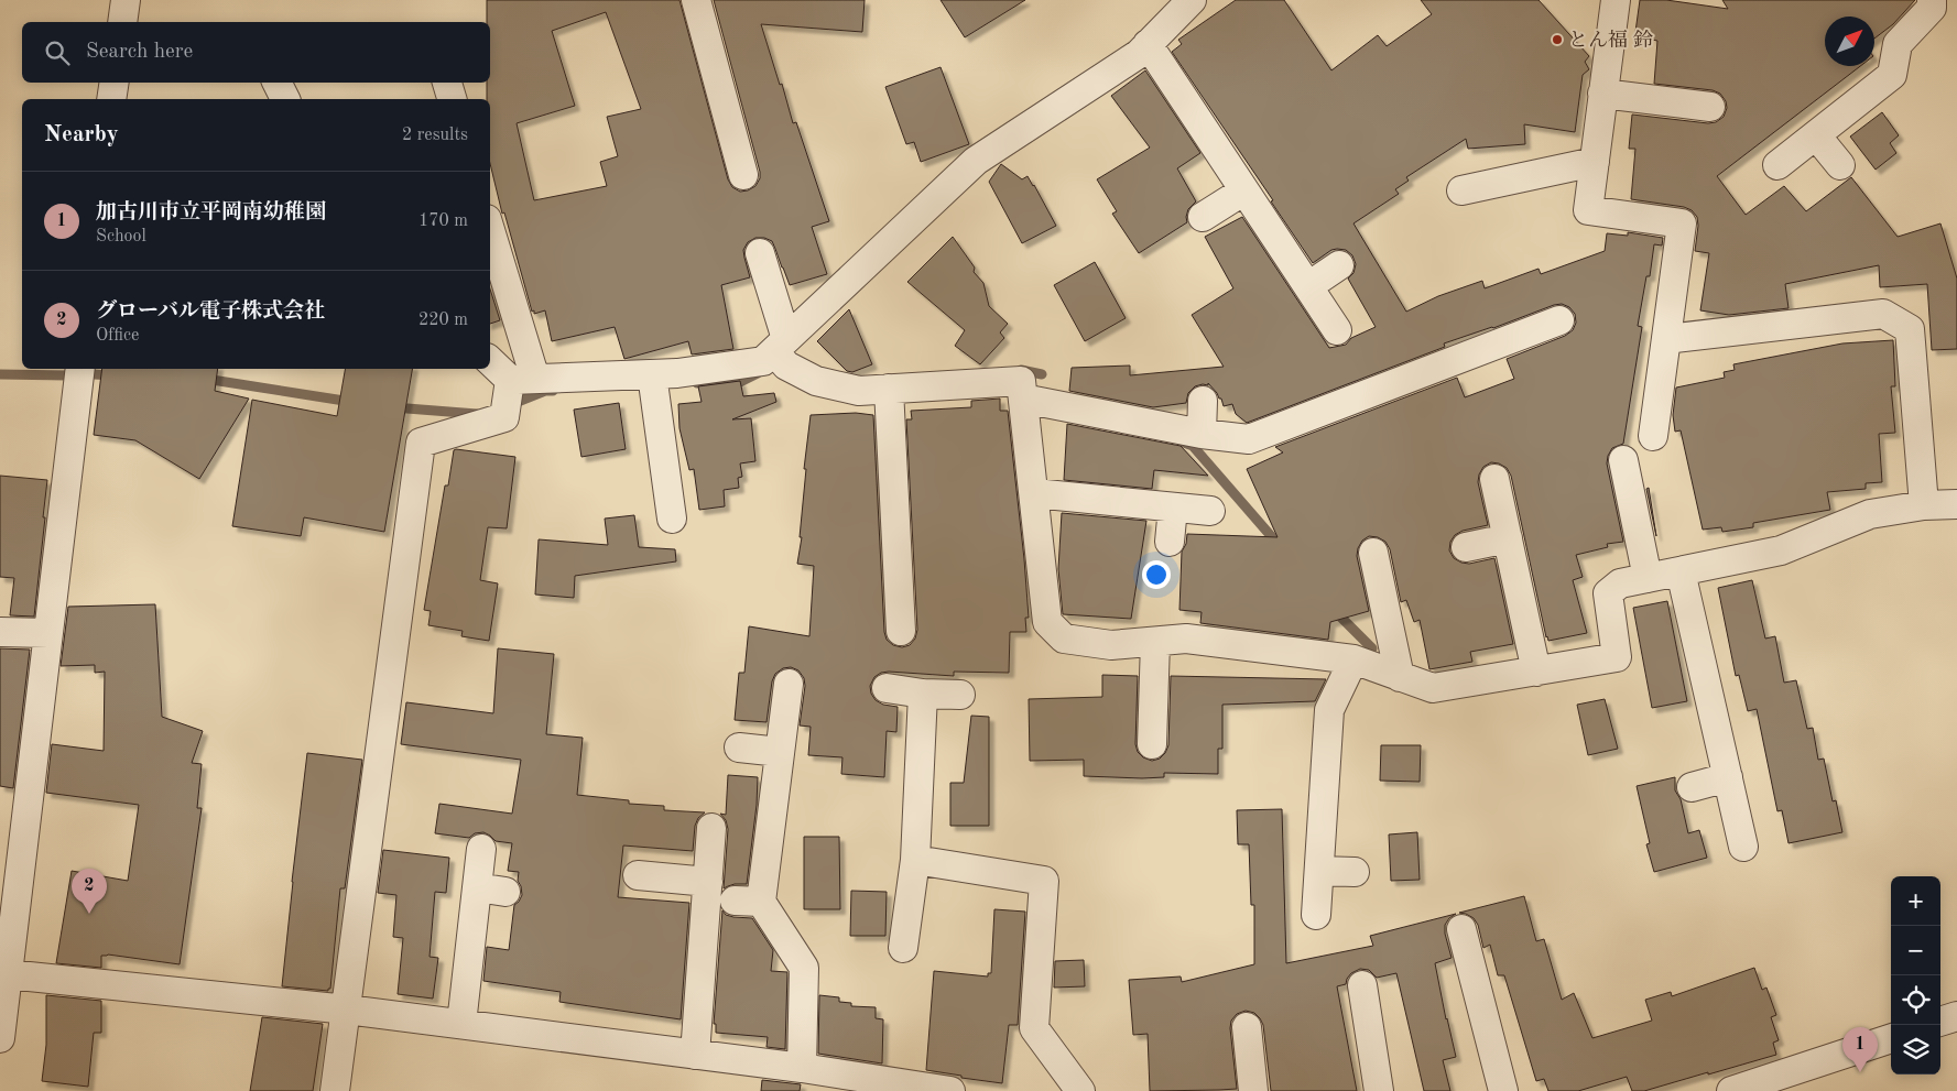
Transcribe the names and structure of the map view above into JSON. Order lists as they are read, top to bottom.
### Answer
{
  "places": ["とん福 鈴"],
  "north": "top right",
  "page": {
    "search": "Search here",
    "heading": ["Nearby", "2 results"],
    "list": [
      {
        "mark": "1",
        "name": "加古川市立平岡南幼稚園",
        "note": "School",
        "value": "170 m"
      },
      {
        "mark": "2",
        "name": "グローバル電子株式会社",
        "note": "Office",
        "value": "220 m"
      }
    ],
    "pins": ["2", "1"],
    "map_buttons": ["+", "−"]
  }
}
